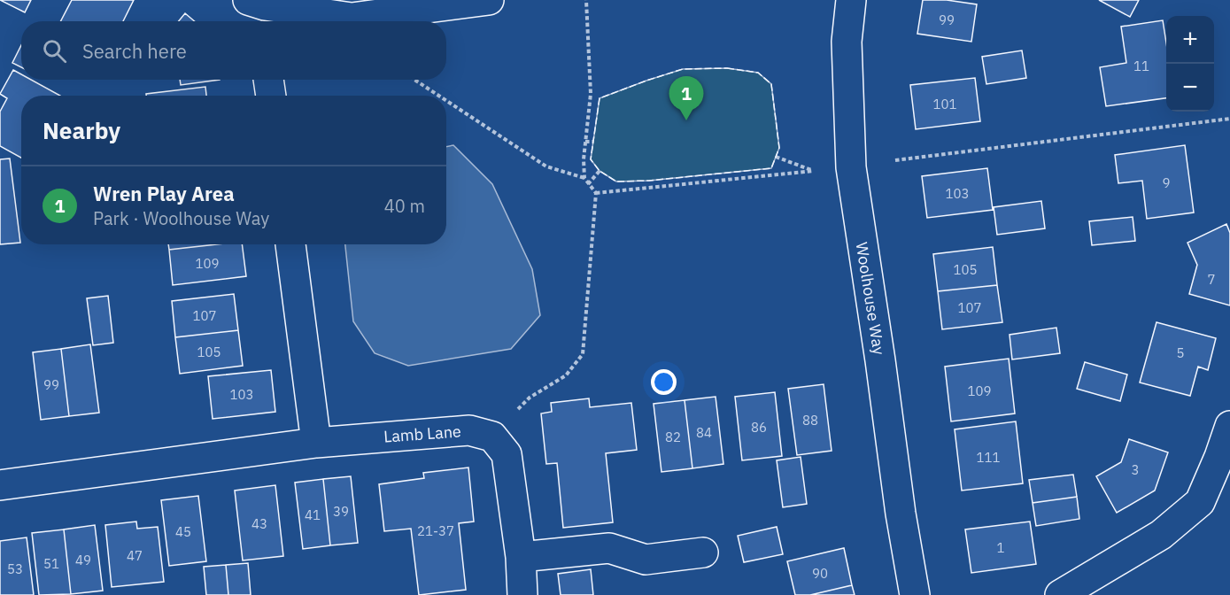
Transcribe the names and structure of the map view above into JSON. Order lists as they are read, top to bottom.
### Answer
{
  "streets": {
    "street": ["Woolhouse Way", "Lamb Lane"]
  },
  "house_numbers": [
    "99",
    "11",
    "101",
    "9",
    "103",
    "109",
    "105",
    "7",
    "107",
    "107",
    "105",
    "5",
    "99",
    "109",
    "103",
    "88",
    "86",
    "84",
    "82",
    "111",
    "3",
    "39",
    "41",
    "43",
    "21-37",
    "45",
    "1",
    "47",
    "49",
    "51",
    "53",
    "90"
  ],
  "page": {
    "map_buttons": ["+", "−"],
    "search": "Search here",
    "pins": "1",
    "heading": "Nearby",
    "list": [
      {
        "mark": "1",
        "name": "Wren Play Area",
        "note": "Park · Woolhouse Way",
        "value": "40 m"
      }
    ]
  }
}
